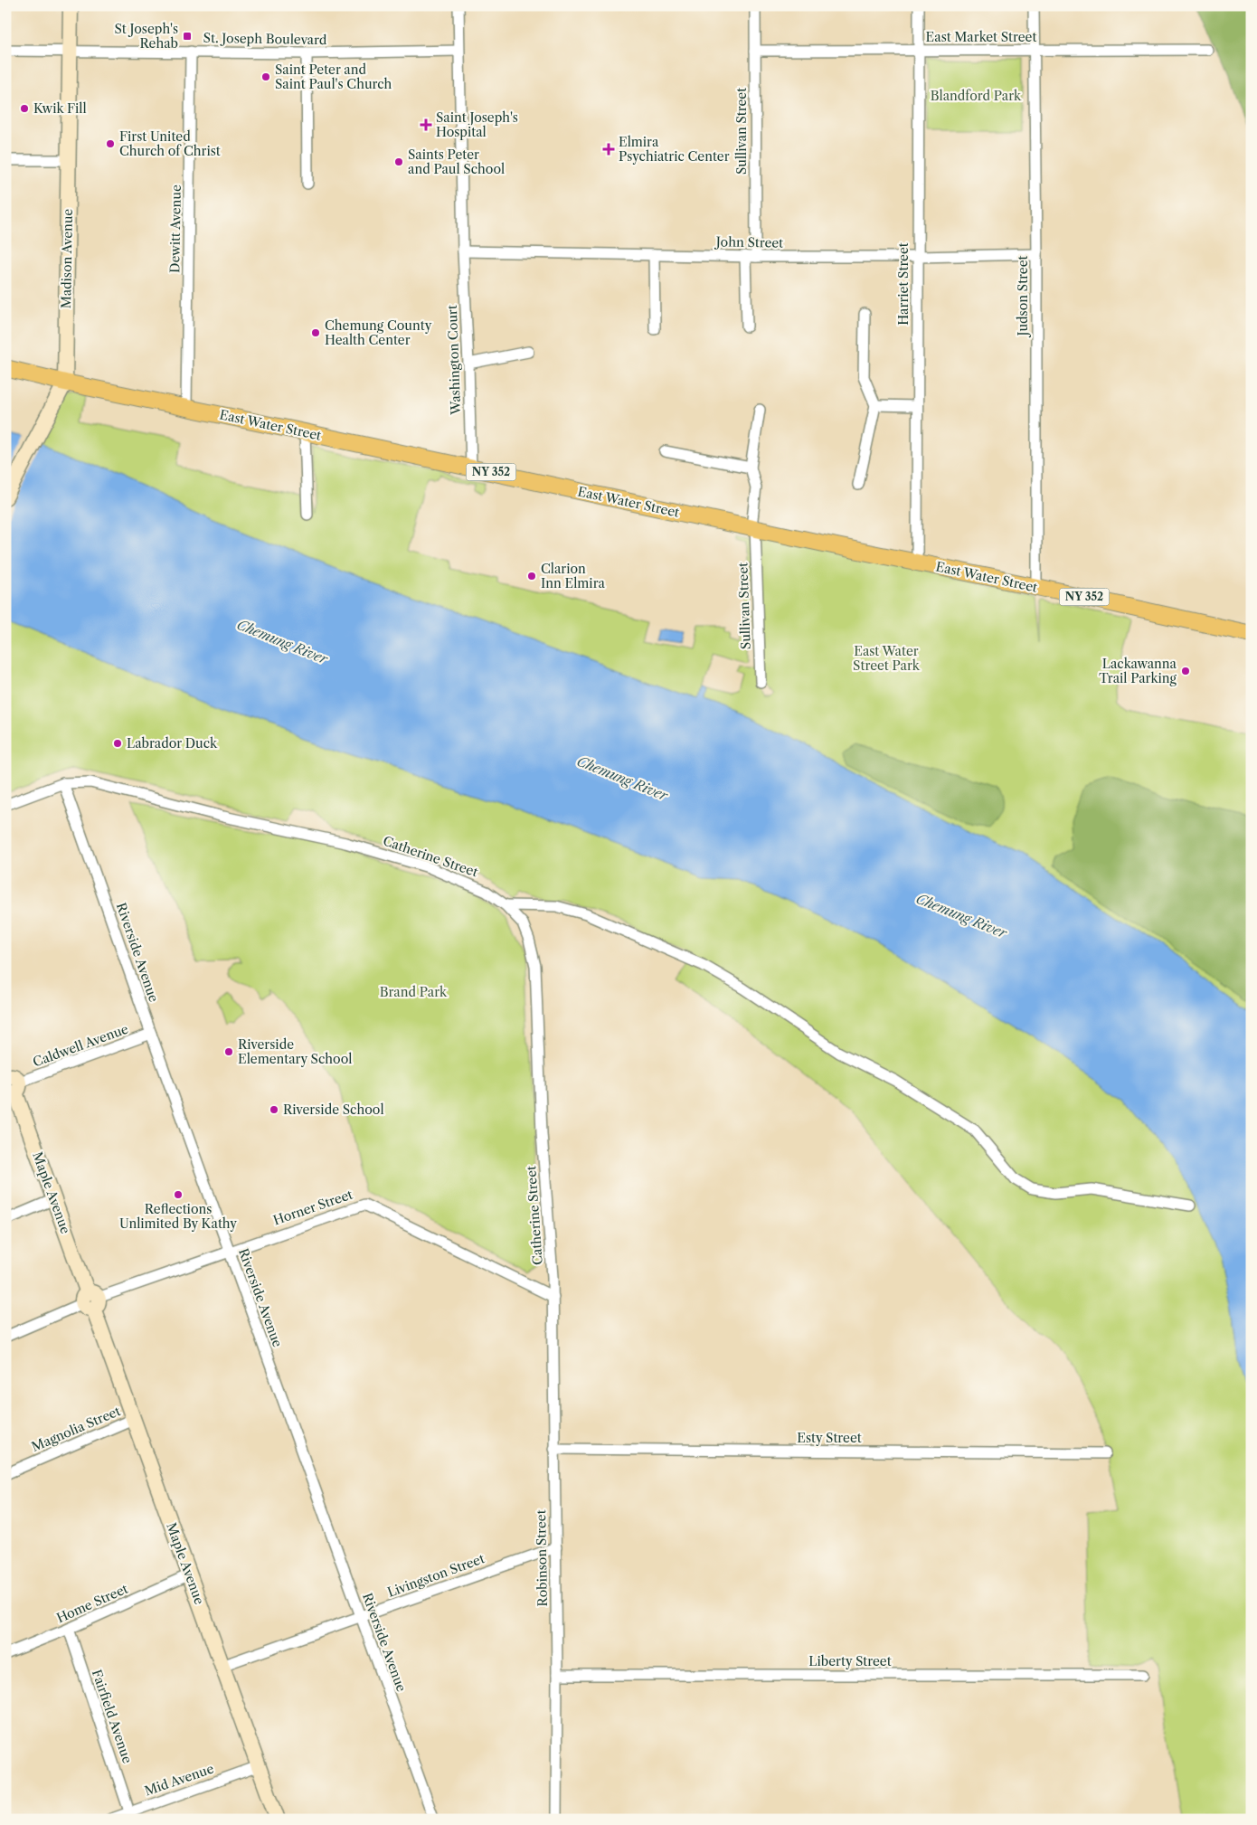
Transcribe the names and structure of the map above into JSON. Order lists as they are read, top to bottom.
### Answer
{
  "streets": {
    "main road": [
      "Madison Avenue",
      "East Water Street",
      "NY 352",
      "Maple Avenue"
    ],
    "street": [
      "East Market Street",
      "St. Joseph Boulevard",
      "Sullivan Street",
      "Dewitt Avenue",
      "John Street",
      "Harriet Street",
      "Judson Street",
      "Washington Court",
      "Catherine Street",
      "Riverside Avenue",
      "Caldwell Avenue",
      "Horner Street",
      "Magnolia Street",
      "Esty Street",
      "Robinson Street",
      "Livingston Street",
      "Home Street",
      "Liberty Street",
      "Fairfield Avenue",
      "Mid Avenue"
    ]
  },
  "crossings": [
    ["East Market Street", "Sullivan Street"],
    ["East Market Street", "Harriet Street"],
    ["East Market Street", "Judson Street"],
    ["St. Joseph Boulevard", "Dewitt Avenue"],
    ["St. Joseph Boulevard", "Madison Avenue"],
    ["St. Joseph Boulevard", "Washington Court"],
    ["Sullivan Street", "John Street"],
    ["Sullivan Street", "East Water Street"],
    ["Dewitt Avenue", "East Water Street"],
    ["John Street", "Harriet Street"],
    ["John Street", "Judson Street"],
    ["John Street", "Washington Court"],
    ["Madison Avenue", "East Water Street"],
    ["Harriet Street", "East Water Street"],
    ["Judson Street", "East Water Street"],
    ["Washington Court", "East Water Street"],
    ["Catherine Street", "Riverside Avenue"],
    ["Catherine Street", "Horner Street"],
    ["Catherine Street", "Robinson Street"],
    ["Riverside Avenue", "Caldwell Avenue"],
    ["Riverside Avenue", "Horner Street"],
    ["Riverside Avenue", "Livingston Street"],
    ["Caldwell Avenue", "Maple Avenue"],
    ["Maple Avenue", "Horner Street"],
    ["Maple Avenue", "Magnolia Street"],
    ["Maple Avenue", "Livingston Street"],
    ["Maple Avenue", "Home Street"],
    ["Maple Avenue", "Mid Avenue"],
    ["Horner Street", "Robinson Street"],
    ["Esty Street", "Robinson Street"],
    ["Robinson Street", "Livingston Street"],
    ["Robinson Street", "Liberty Street"],
    ["Home Street", "Fairfield Avenue"],
    ["Fairfield Avenue", "Mid Avenue"]
  ],
  "water": ["Chemung River"],
  "parks": ["Blandford Park", "East Water Street Park", "Brand Park"],
  "places": {
    "transit": ["St Joseph's Rehab"],
    "other": [
      "Saint Peter and Saint Paul's Church",
      "Kwik Fill",
      "First United Church of Christ",
      "Saints Peter and Paul School",
      "Chemung County Health Center",
      "Clarion Inn Elmira",
      "Lackawanna Trail Parking",
      "Labrador Duck",
      "Riverside Elementary School",
      "Riverside School",
      "Reflections Unlimited By Kathy"
    ],
    "health": ["Saint Joseph's Hospital", "Elmira Psychiatric Center"]
  }
}
